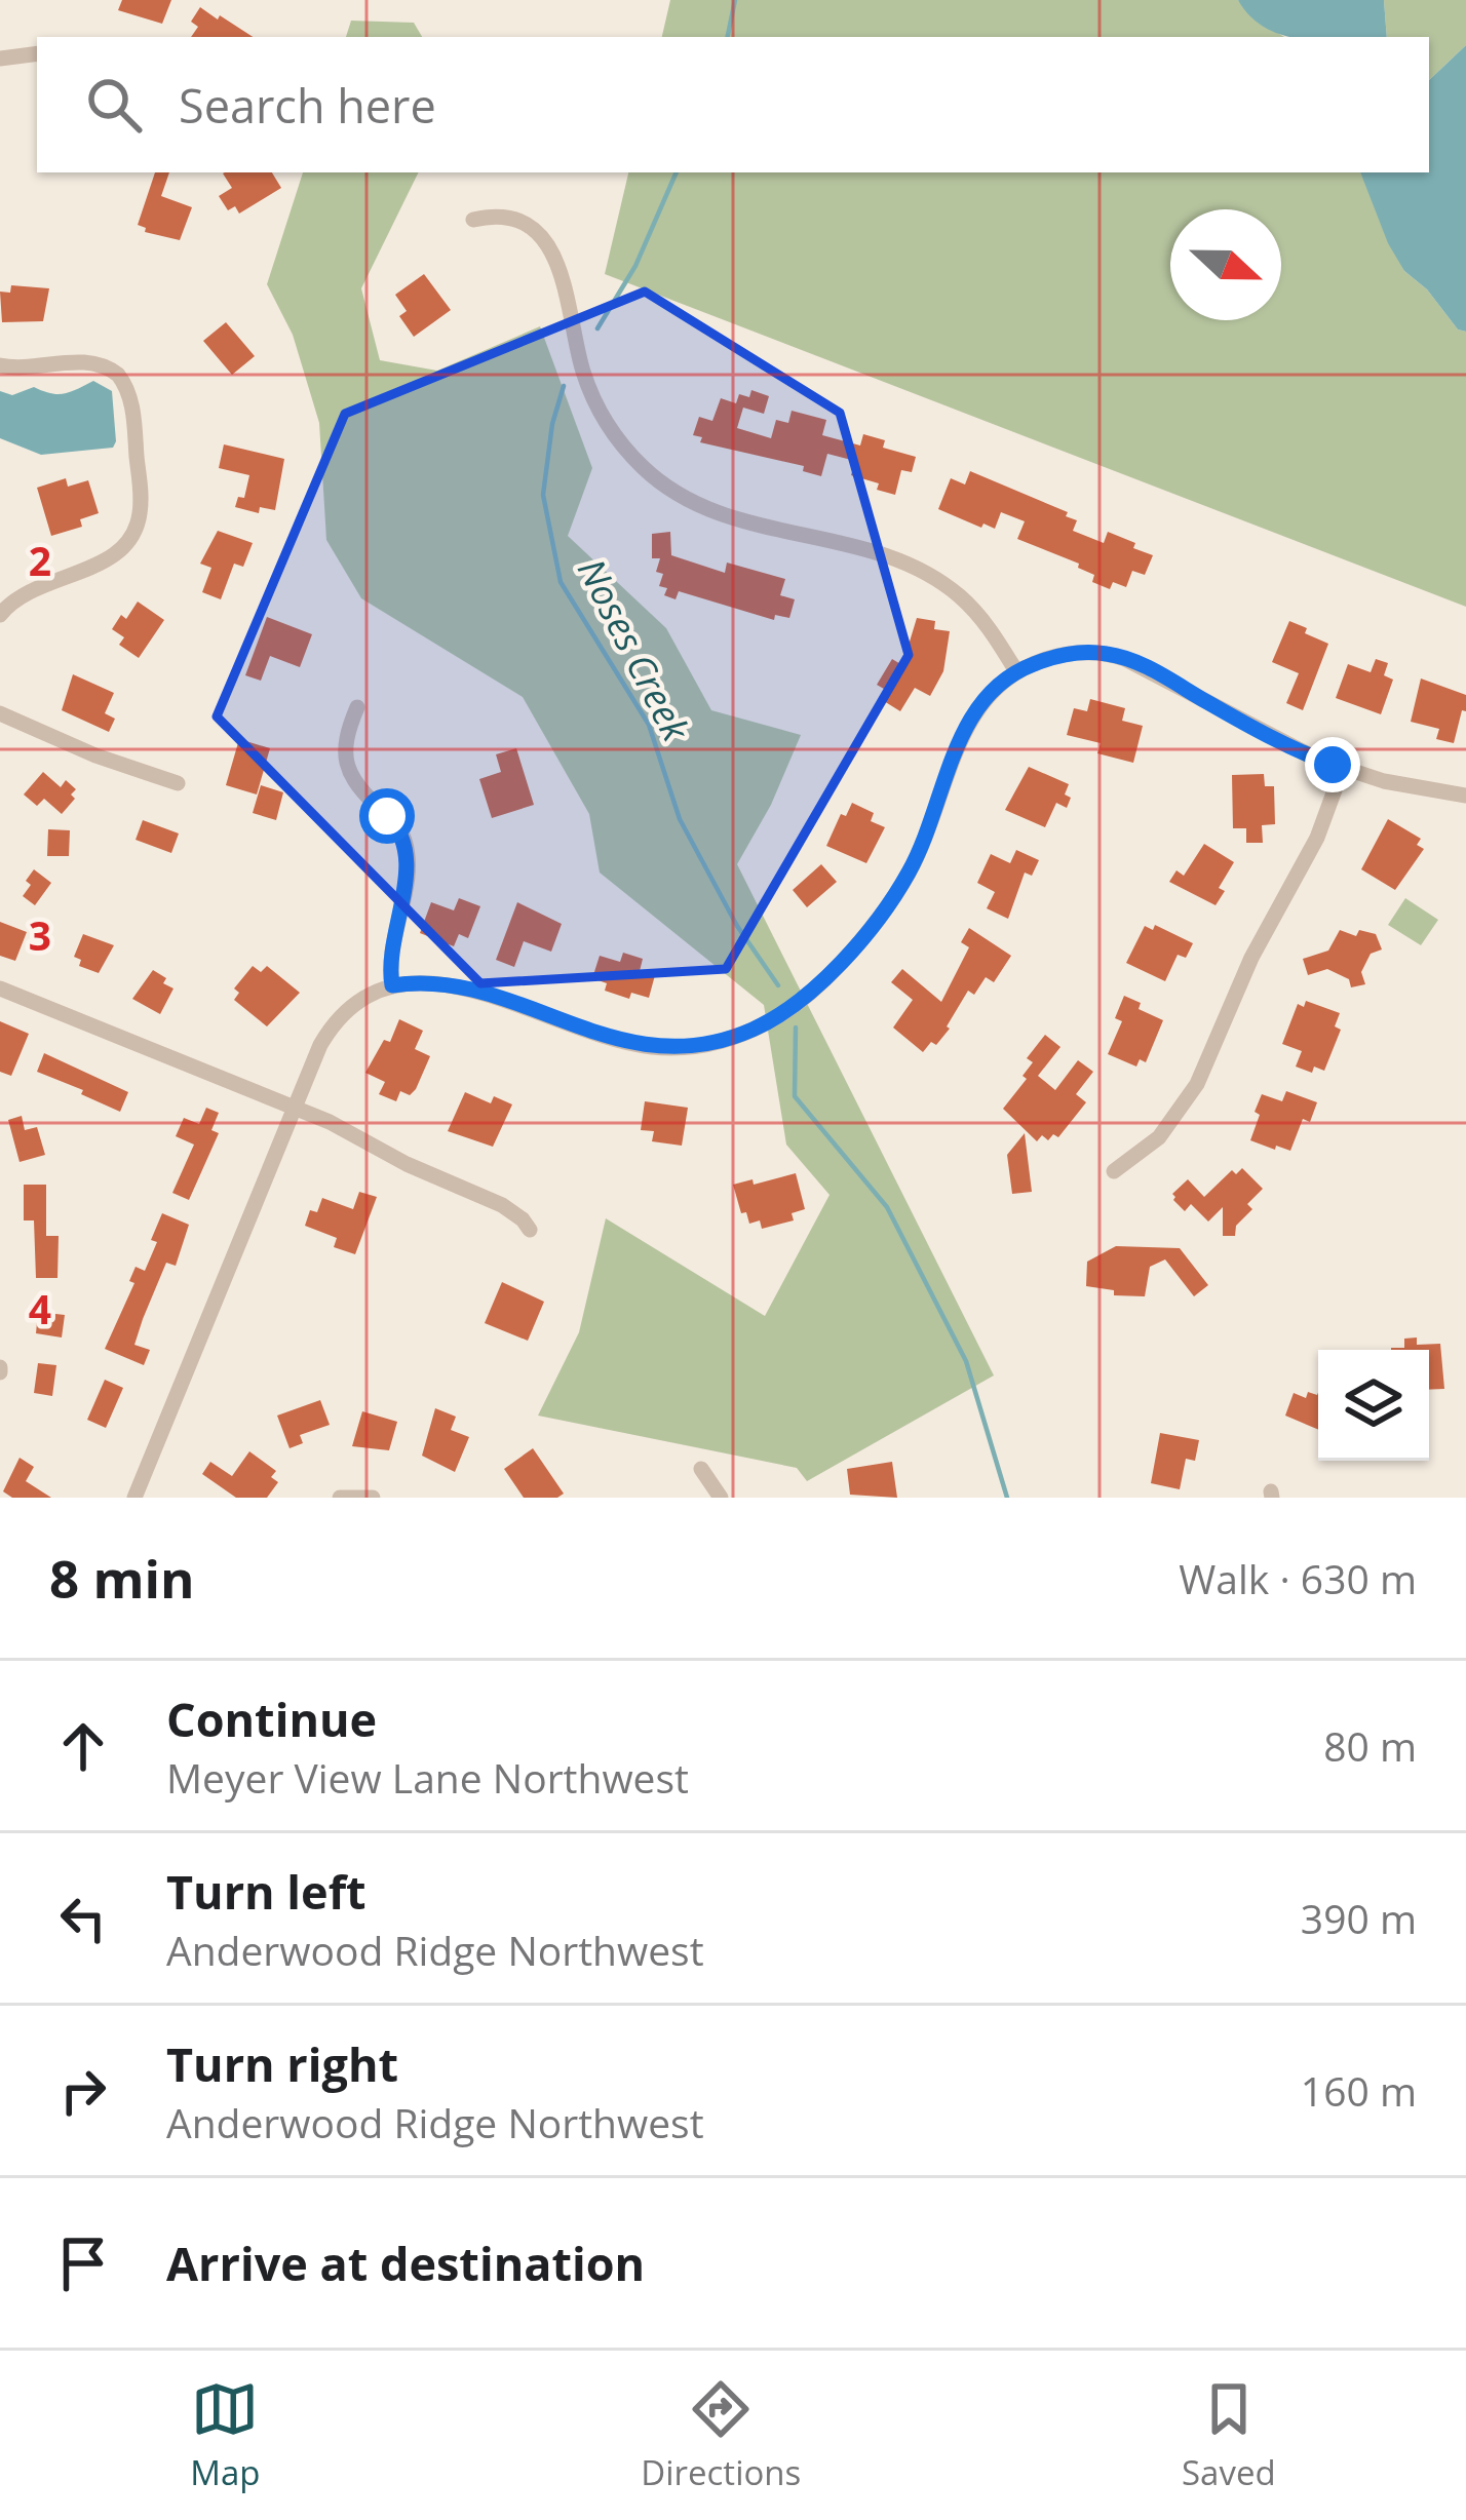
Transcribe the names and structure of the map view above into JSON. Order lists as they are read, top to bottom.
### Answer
{
  "water": ["Noses Creek"],
  "north": "right",
  "page": {
    "search": "Search here",
    "heading": ["8 min", "Walk · 630 m"],
    "list": [
      ["Continue", "Meyer View Lane Northwest", "80 m"],
      ["Turn left", "Anderwood Ridge Northwest", "390 m"],
      ["Turn right", "Anderwood Ridge Northwest", "160 m"],
      "Arrive at destination"
    ],
    "nav": ["Map", "Directions", "Saved"]
  },
  "grid": {
    "rows": ["2", "3", "4"]
  }
}
